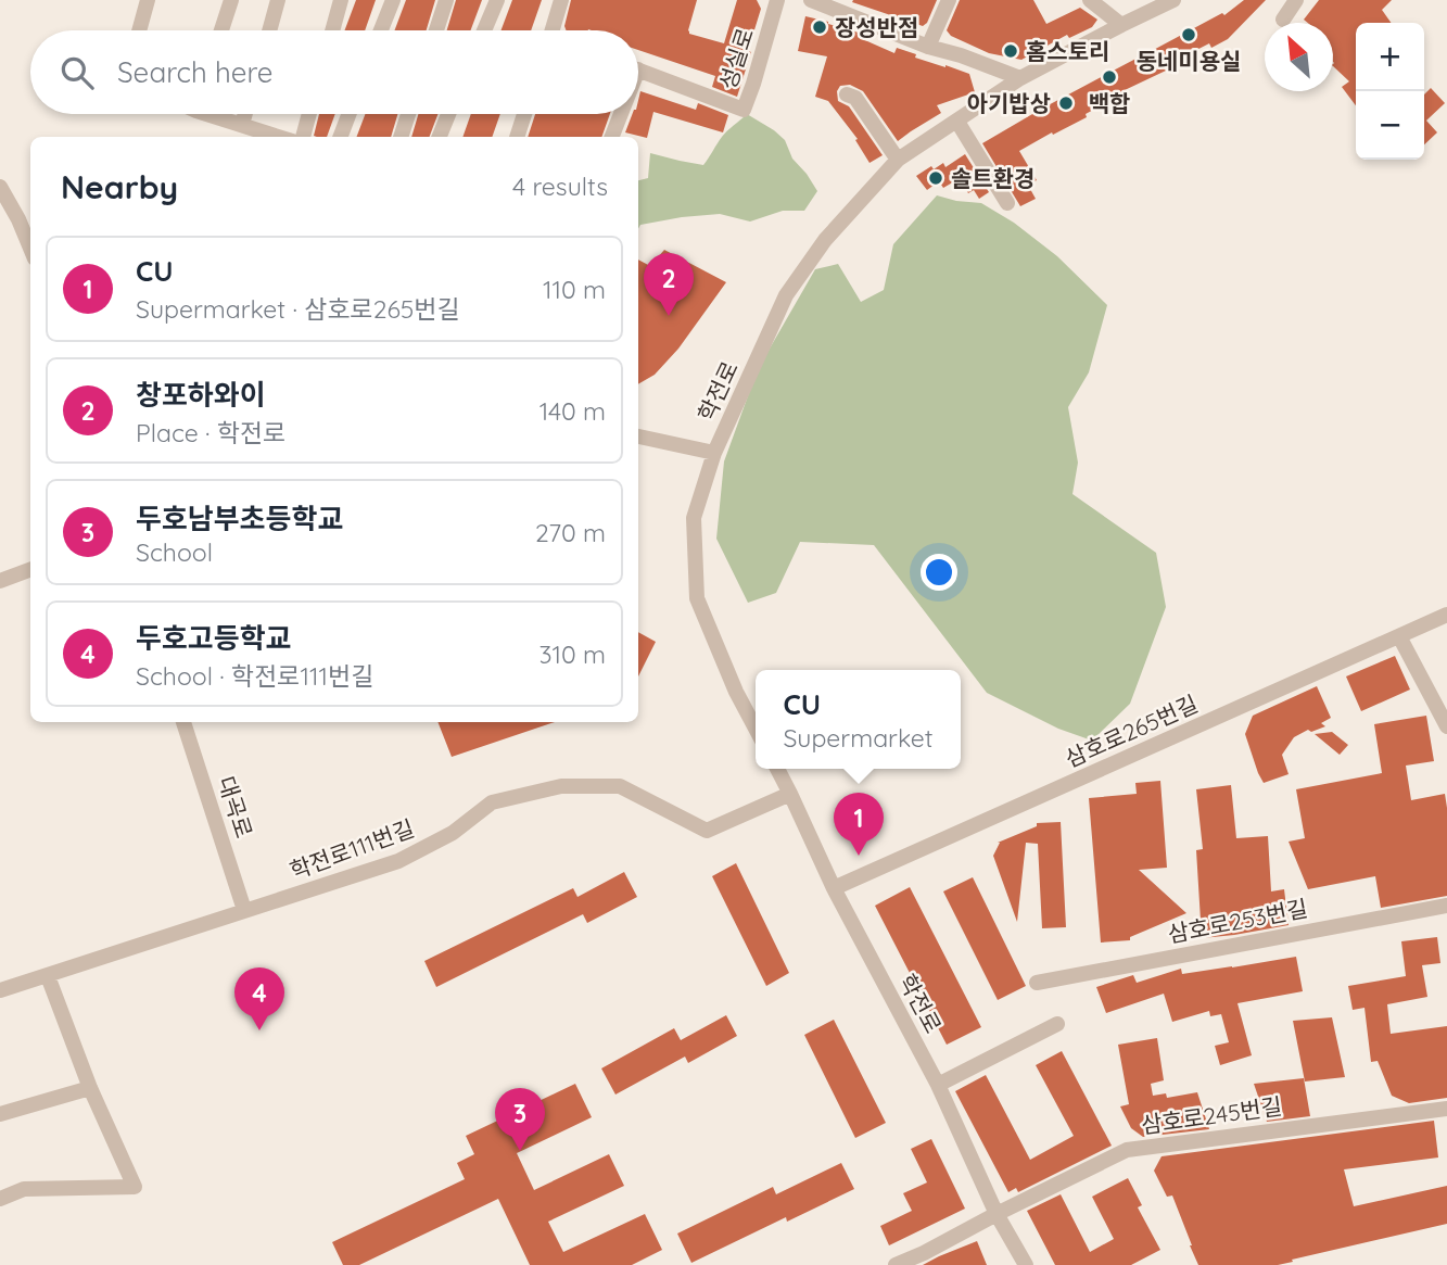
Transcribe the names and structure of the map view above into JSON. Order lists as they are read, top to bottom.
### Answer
{
  "streets": {
    "street": [
      "성실로",
      "학전로",
      "삼호로265번길",
      "대곡로",
      "학전로111번길",
      "삼호로253번길",
      "삼호로245번길"
    ]
  },
  "crossings": [
    ["학전로", "삼호로265번길"],
    ["학전로", "학전로111번길"],
    ["학전로", "삼호로245번길"],
    ["대곡로", "학전로111번길"]
  ],
  "places": [
    "장성반점",
    "동네미용실",
    "홈스토리",
    "백합",
    "아기밥상",
    "솔트환경"
  ],
  "north": "top left",
  "page": {
    "map_buttons": ["+", "−"],
    "search": "Search here",
    "heading": ["Nearby", "4 results"],
    "list": [
      {
        "mark": "1",
        "name": "CU",
        "note": "Supermarket · 삼호로265번길",
        "value": "110 m"
      },
      {
        "mark": "2",
        "name": "창포하와이",
        "note": "Place · 학전로",
        "value": "140 m"
      },
      {
        "mark": "3",
        "name": "두호남부초등학교",
        "note": "School",
        "value": "270 m"
      },
      {
        "mark": "4",
        "name": "두호고등학교",
        "note": "School · 학전로111번길",
        "value": "310 m"
      }
    ],
    "pins": [
      "2",
      "1",
      "4",
      "3"
    ],
    "popup": ["CU", "Supermarket"]
  }
}
